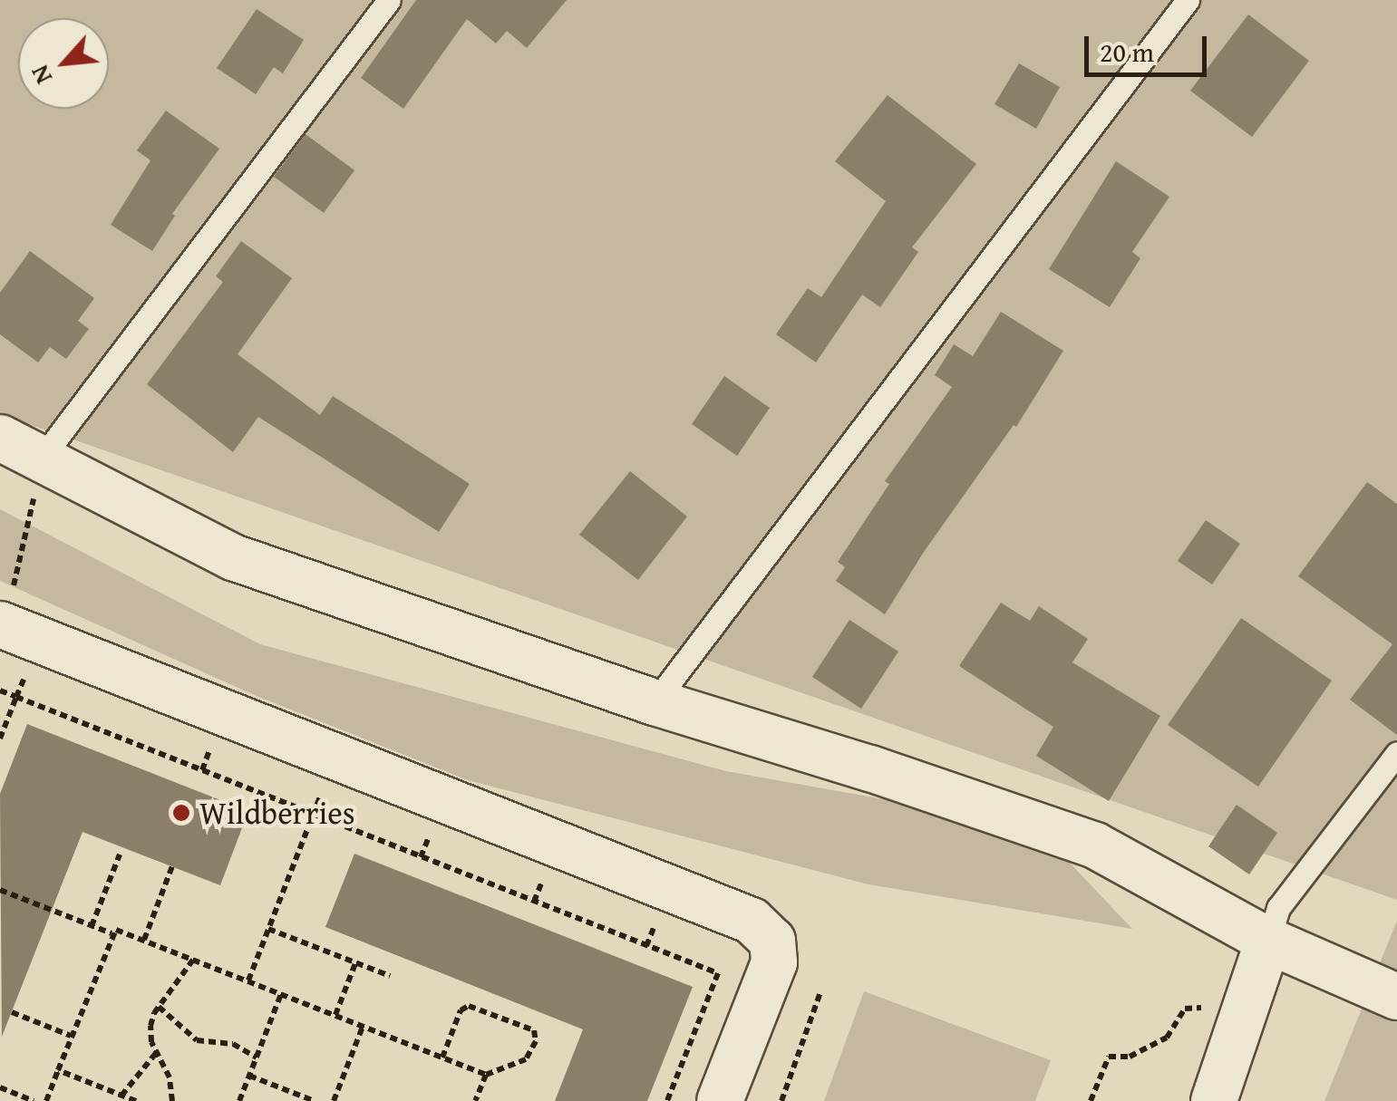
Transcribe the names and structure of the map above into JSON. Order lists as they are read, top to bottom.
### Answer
{
  "places": ["Wildberries"],
  "scale_bar": "20 m",
  "north": "bottom left"
}
